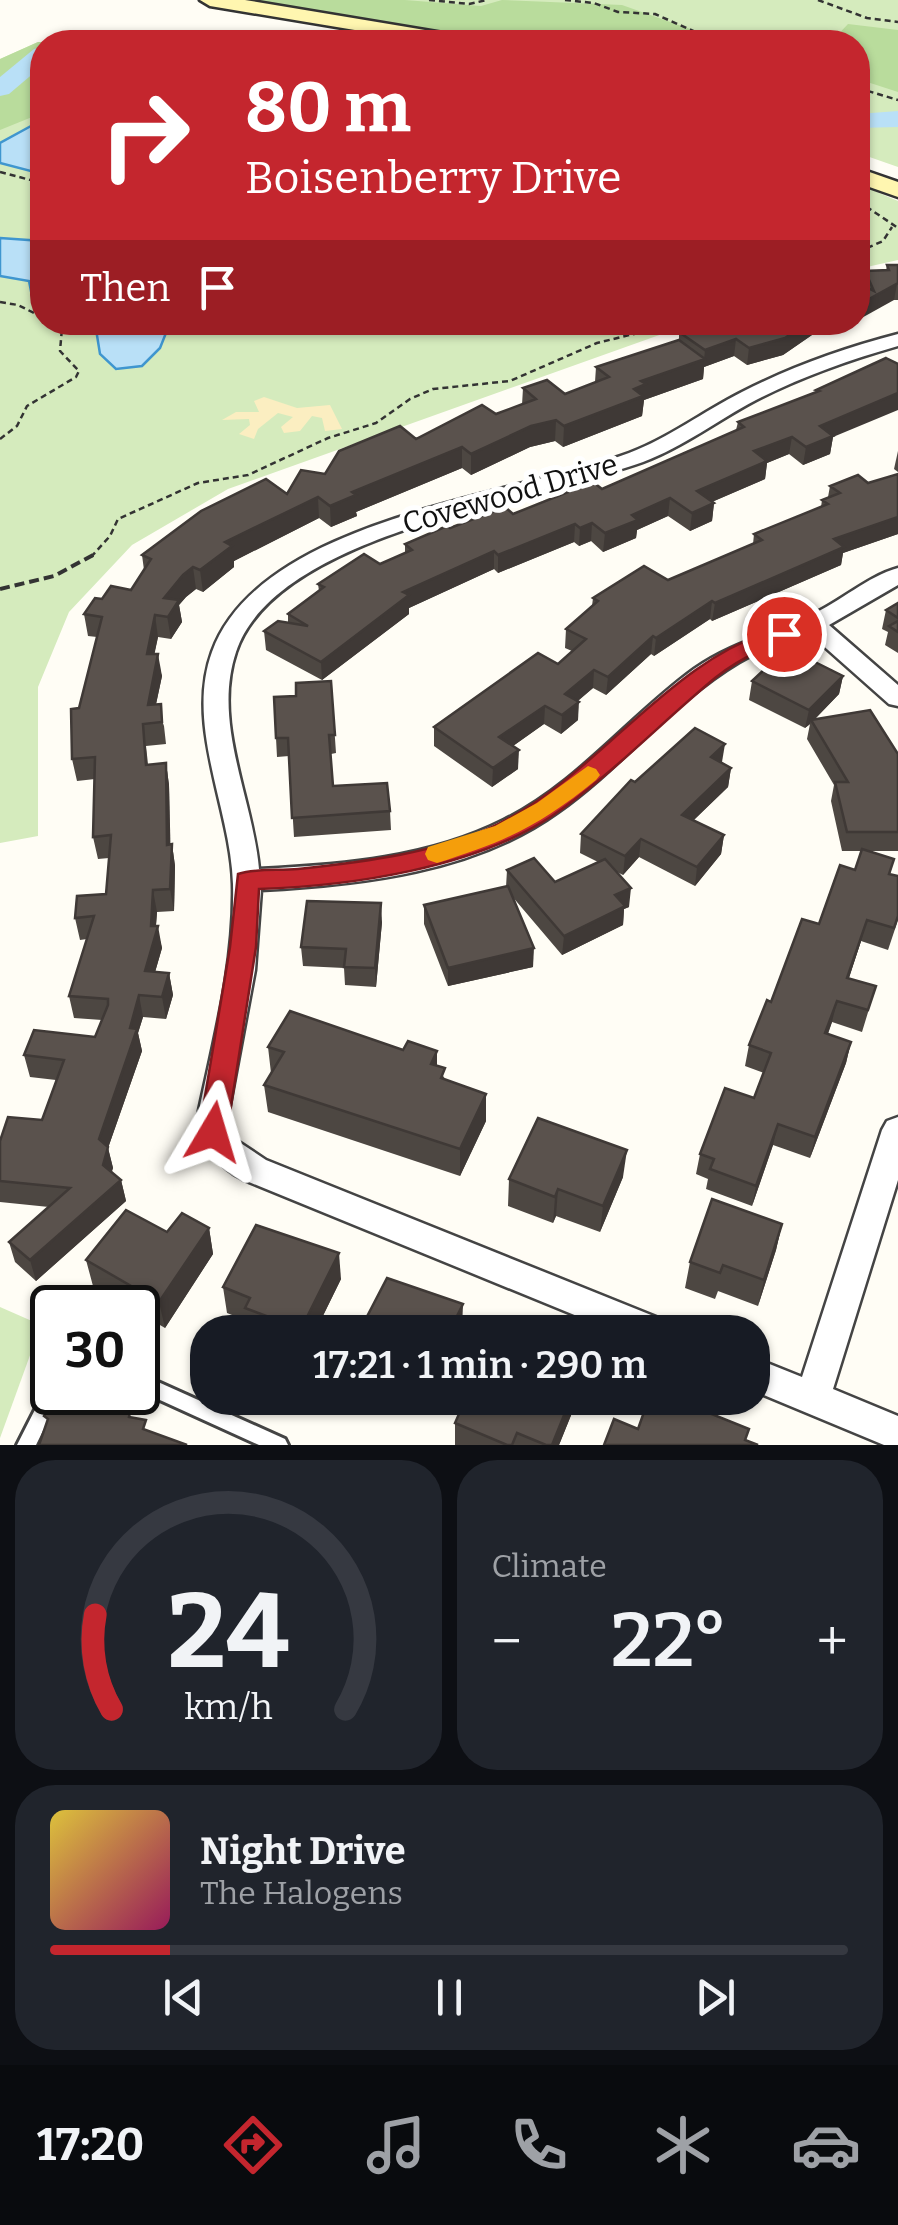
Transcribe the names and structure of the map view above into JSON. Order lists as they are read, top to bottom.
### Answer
{
  "streets": {
    "street": ["Covewood Drive"]
  },
  "page": {
    "turn": ["80 m", "Boisenberry Drive"],
    "then": "Then",
    "limit": "30",
    "trip": "17:21 · 1 min · 290 m",
    "tile": "Climate",
    "heat": ["−", "22°", "+"],
    "song": ["Night Drive", "The Halogens"],
    "tabs": "17:20",
    "gauge": ["24", "km/h"]
  }
}
